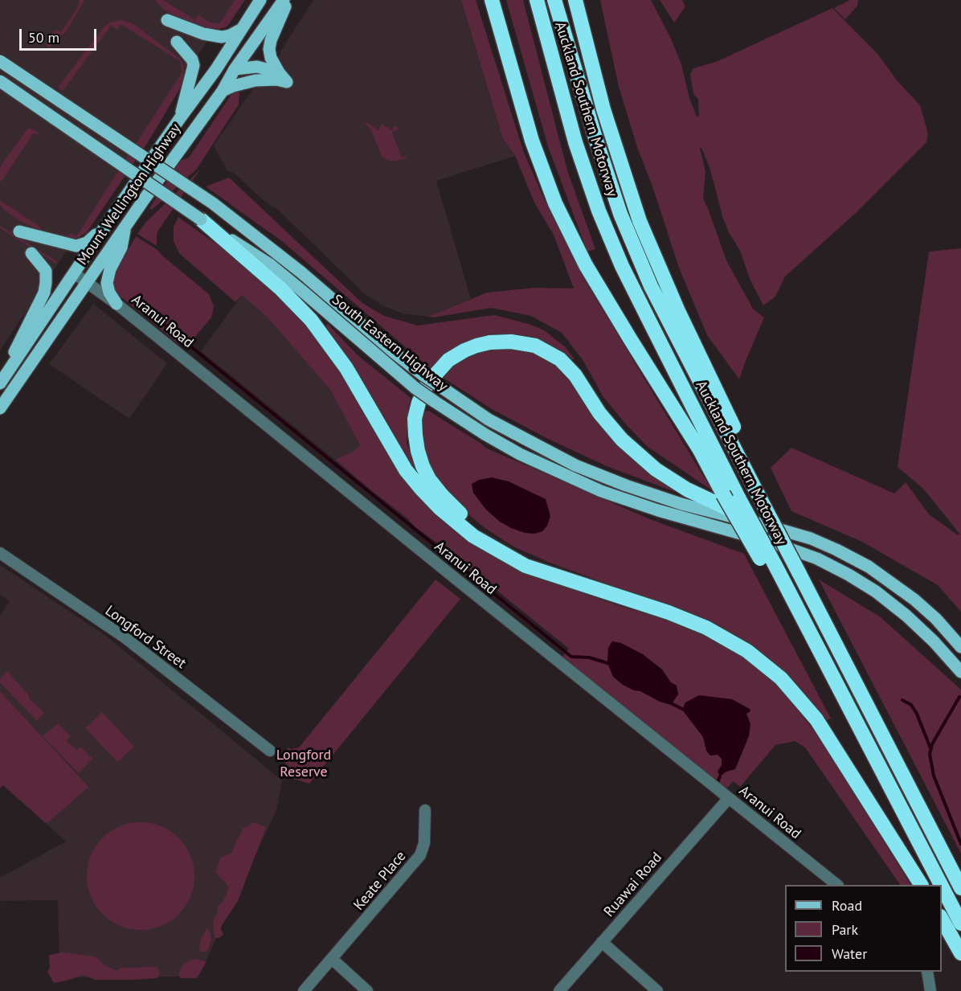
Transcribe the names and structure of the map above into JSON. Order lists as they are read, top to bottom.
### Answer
{
  "streets": {
    "highway": ["Auckland Southern Motorway"],
    "main road": ["Mount Wellington Highway", "South Eastern Highway"],
    "street": [
      "Aranui Road",
      "Longford Street",
      "Keate Place",
      "Ruawai Road"
    ]
  },
  "crossings": [
    ["Mount Wellington Highway", "Aranui Road"],
    ["Aranui Road", "Ruawai Road"]
  ],
  "parks": ["Longford Reserve"],
  "legend": ["Road", "Park", "Water"],
  "scale_bar": "50 m"
}
